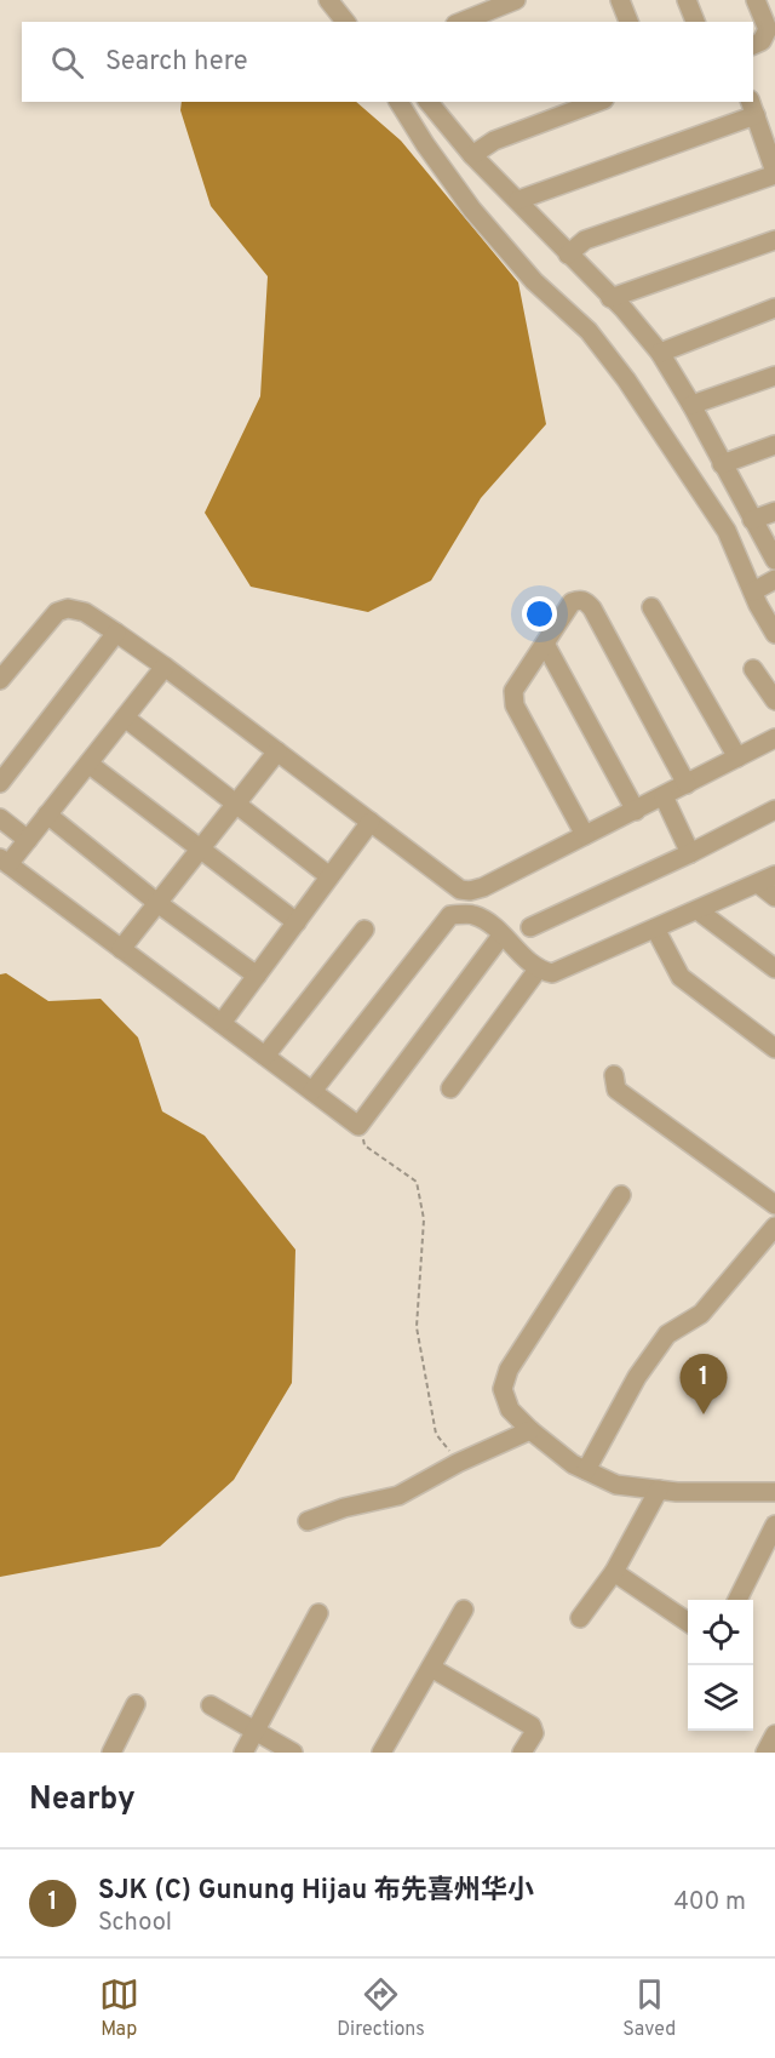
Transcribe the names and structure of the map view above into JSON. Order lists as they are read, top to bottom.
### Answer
{
  "page": {
    "search": "Search here",
    "pins": "1",
    "heading": "Nearby",
    "list": [
      {
        "mark": "1",
        "name": "SJK (C) Gunung Hijau 布先喜州华小",
        "note": "School",
        "value": "400 m"
      }
    ],
    "nav": ["Map", "Directions", "Saved"]
  }
}
